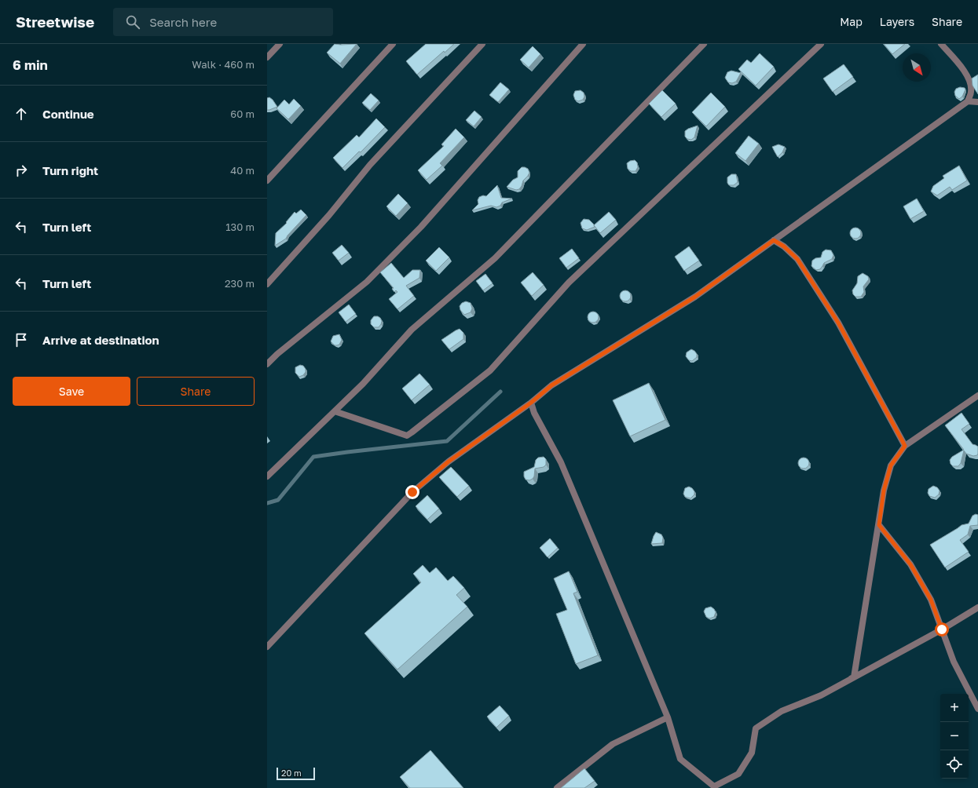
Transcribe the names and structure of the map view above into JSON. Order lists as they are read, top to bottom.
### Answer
{
  "scale_bar": "20 m",
  "north": "bottom right",
  "page": {
    "header": "Streetwise",
    "search": "Search here",
    "nav": ["Map", "Layers", "Share"],
    "heading": ["6 min", "Walk · 460 m"],
    "list": [
      ["Continue", "60 m"],
      ["Turn right", "40 m"],
      ["Turn left", "130 m"],
      ["Turn left", "230 m"],
      "Arrive at destination"
    ],
    "buttons": ["Save", "Share"],
    "map_buttons": ["+", "−"],
    "scale": "20 m"
  }
}
